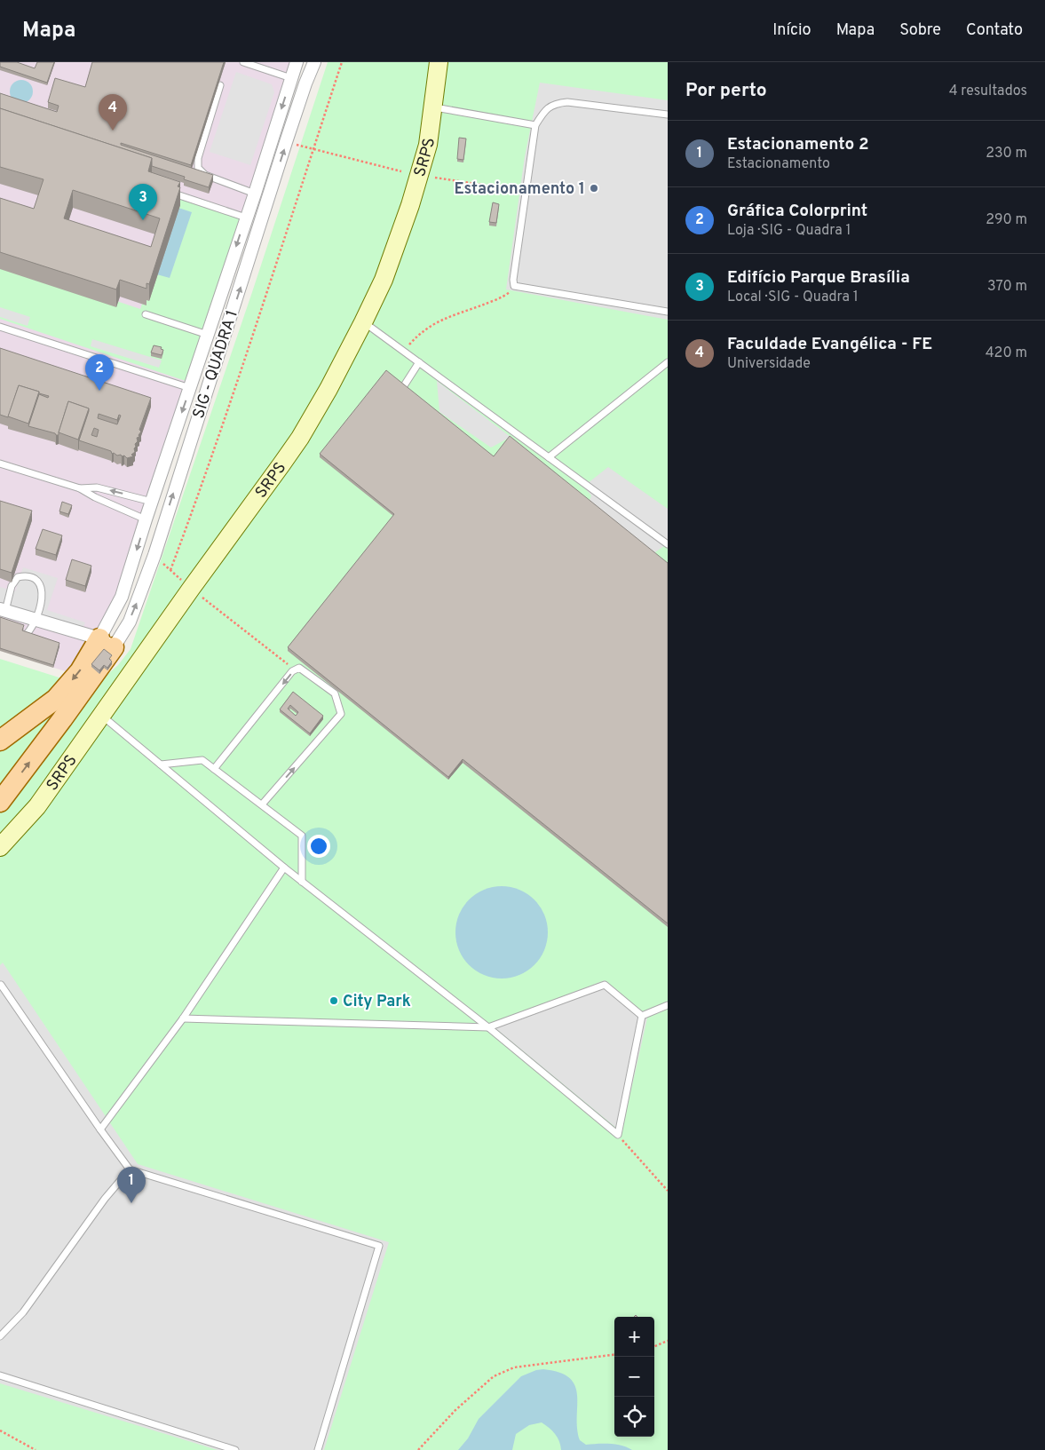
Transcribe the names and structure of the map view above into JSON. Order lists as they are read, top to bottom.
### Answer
{
  "streets": {
    "main road": ["SRPS"],
    "street": ["SIG - QUADRA 1"]
  },
  "places": ["Estacionamento 1", "City Park"],
  "page": {
    "header": "Mapa",
    "nav": [
      "Início",
      "Mapa",
      "Sobre",
      "Contato"
    ],
    "heading": ["Por perto", "4 resultados"],
    "pins": [
      "4",
      "3",
      "2",
      "1"
    ],
    "list": [
      {
        "mark": "1",
        "name": "Estacionamento 2",
        "note": "Estacionamento",
        "value": "230 m"
      },
      {
        "mark": "2",
        "name": "Gráfica Colorprint",
        "note": "Loja · SIG - Quadra 1",
        "value": "290 m"
      },
      {
        "mark": "3",
        "name": "Edifício Parque Brasília",
        "note": "Local · SIG - Quadra 1",
        "value": "370 m"
      },
      {
        "mark": "4",
        "name": "Faculdade Evangélica - FE",
        "note": "Universidade",
        "value": "420 m"
      }
    ],
    "map_buttons": ["+", "−"]
  }
}
